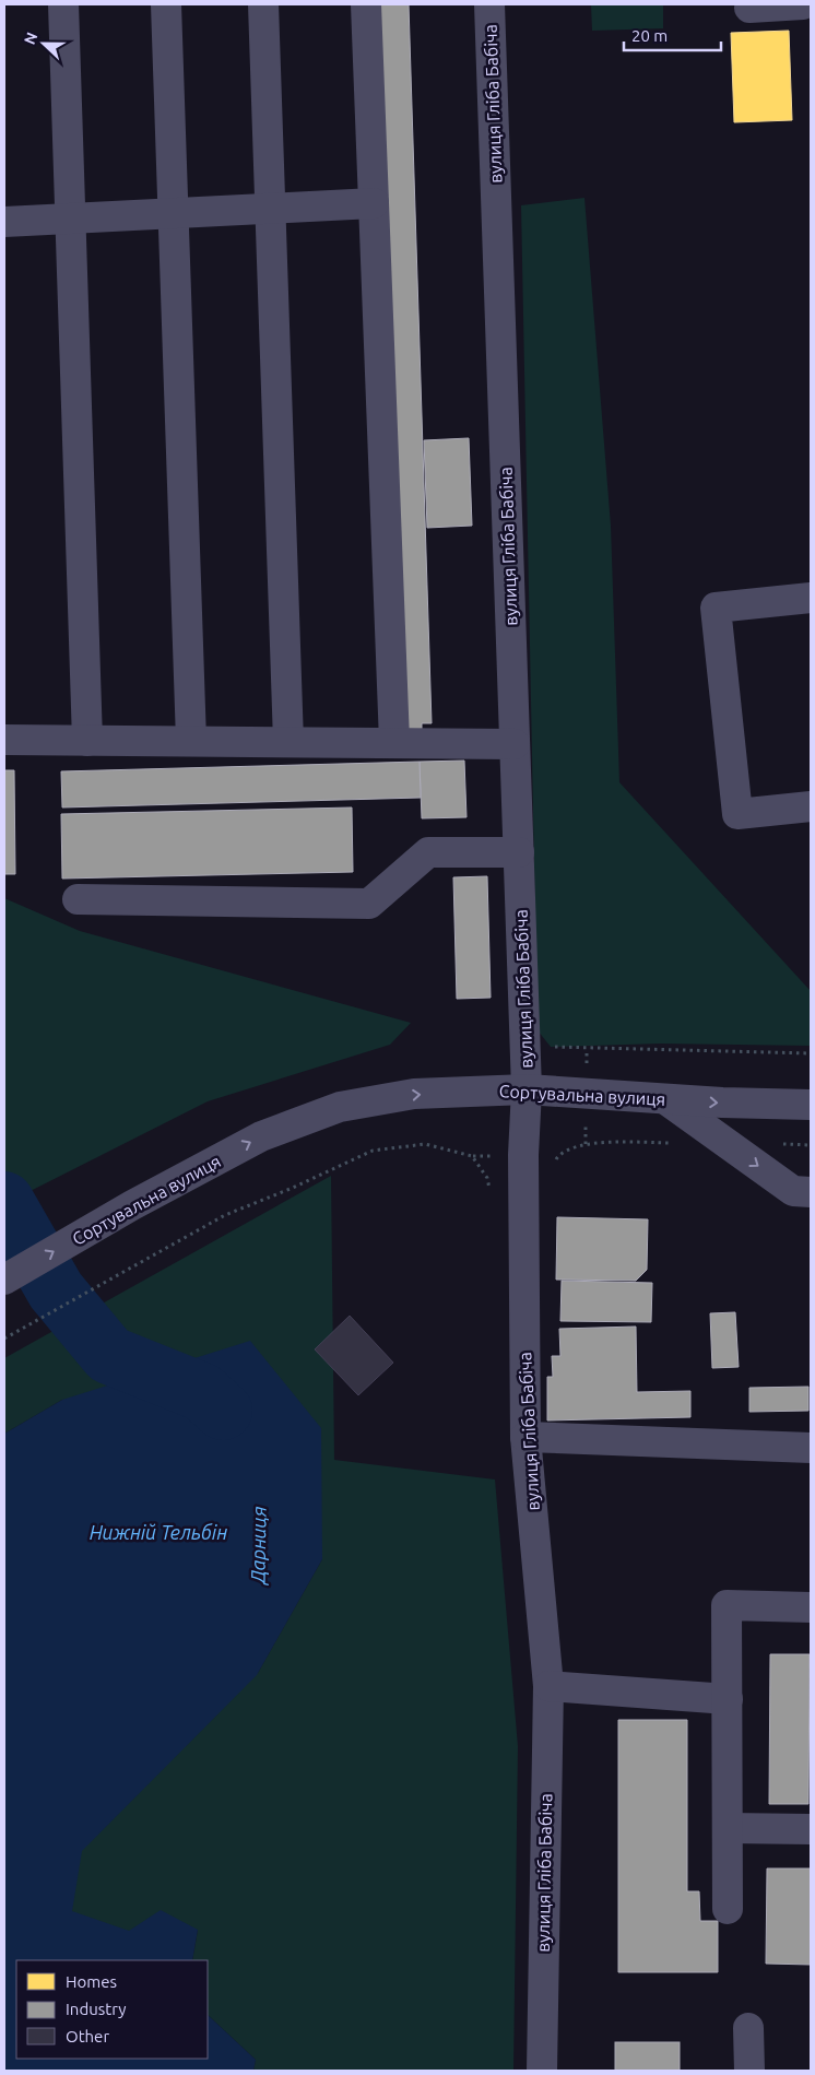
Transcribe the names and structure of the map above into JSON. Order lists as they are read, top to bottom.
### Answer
{
  "streets": {
    "street": ["вулиця Гліба Бабіча", "Сортувальна вулиця"]
  },
  "crossings": [
    ["вулиця Гліба Бабіча", "Сортувальна вулиця"]
  ],
  "water": ["Нижній Тельбін", "Дарниця"],
  "legend": ["Homes", "Industry", "Other"],
  "scale_bar": "20 m",
  "north": "left"
}
